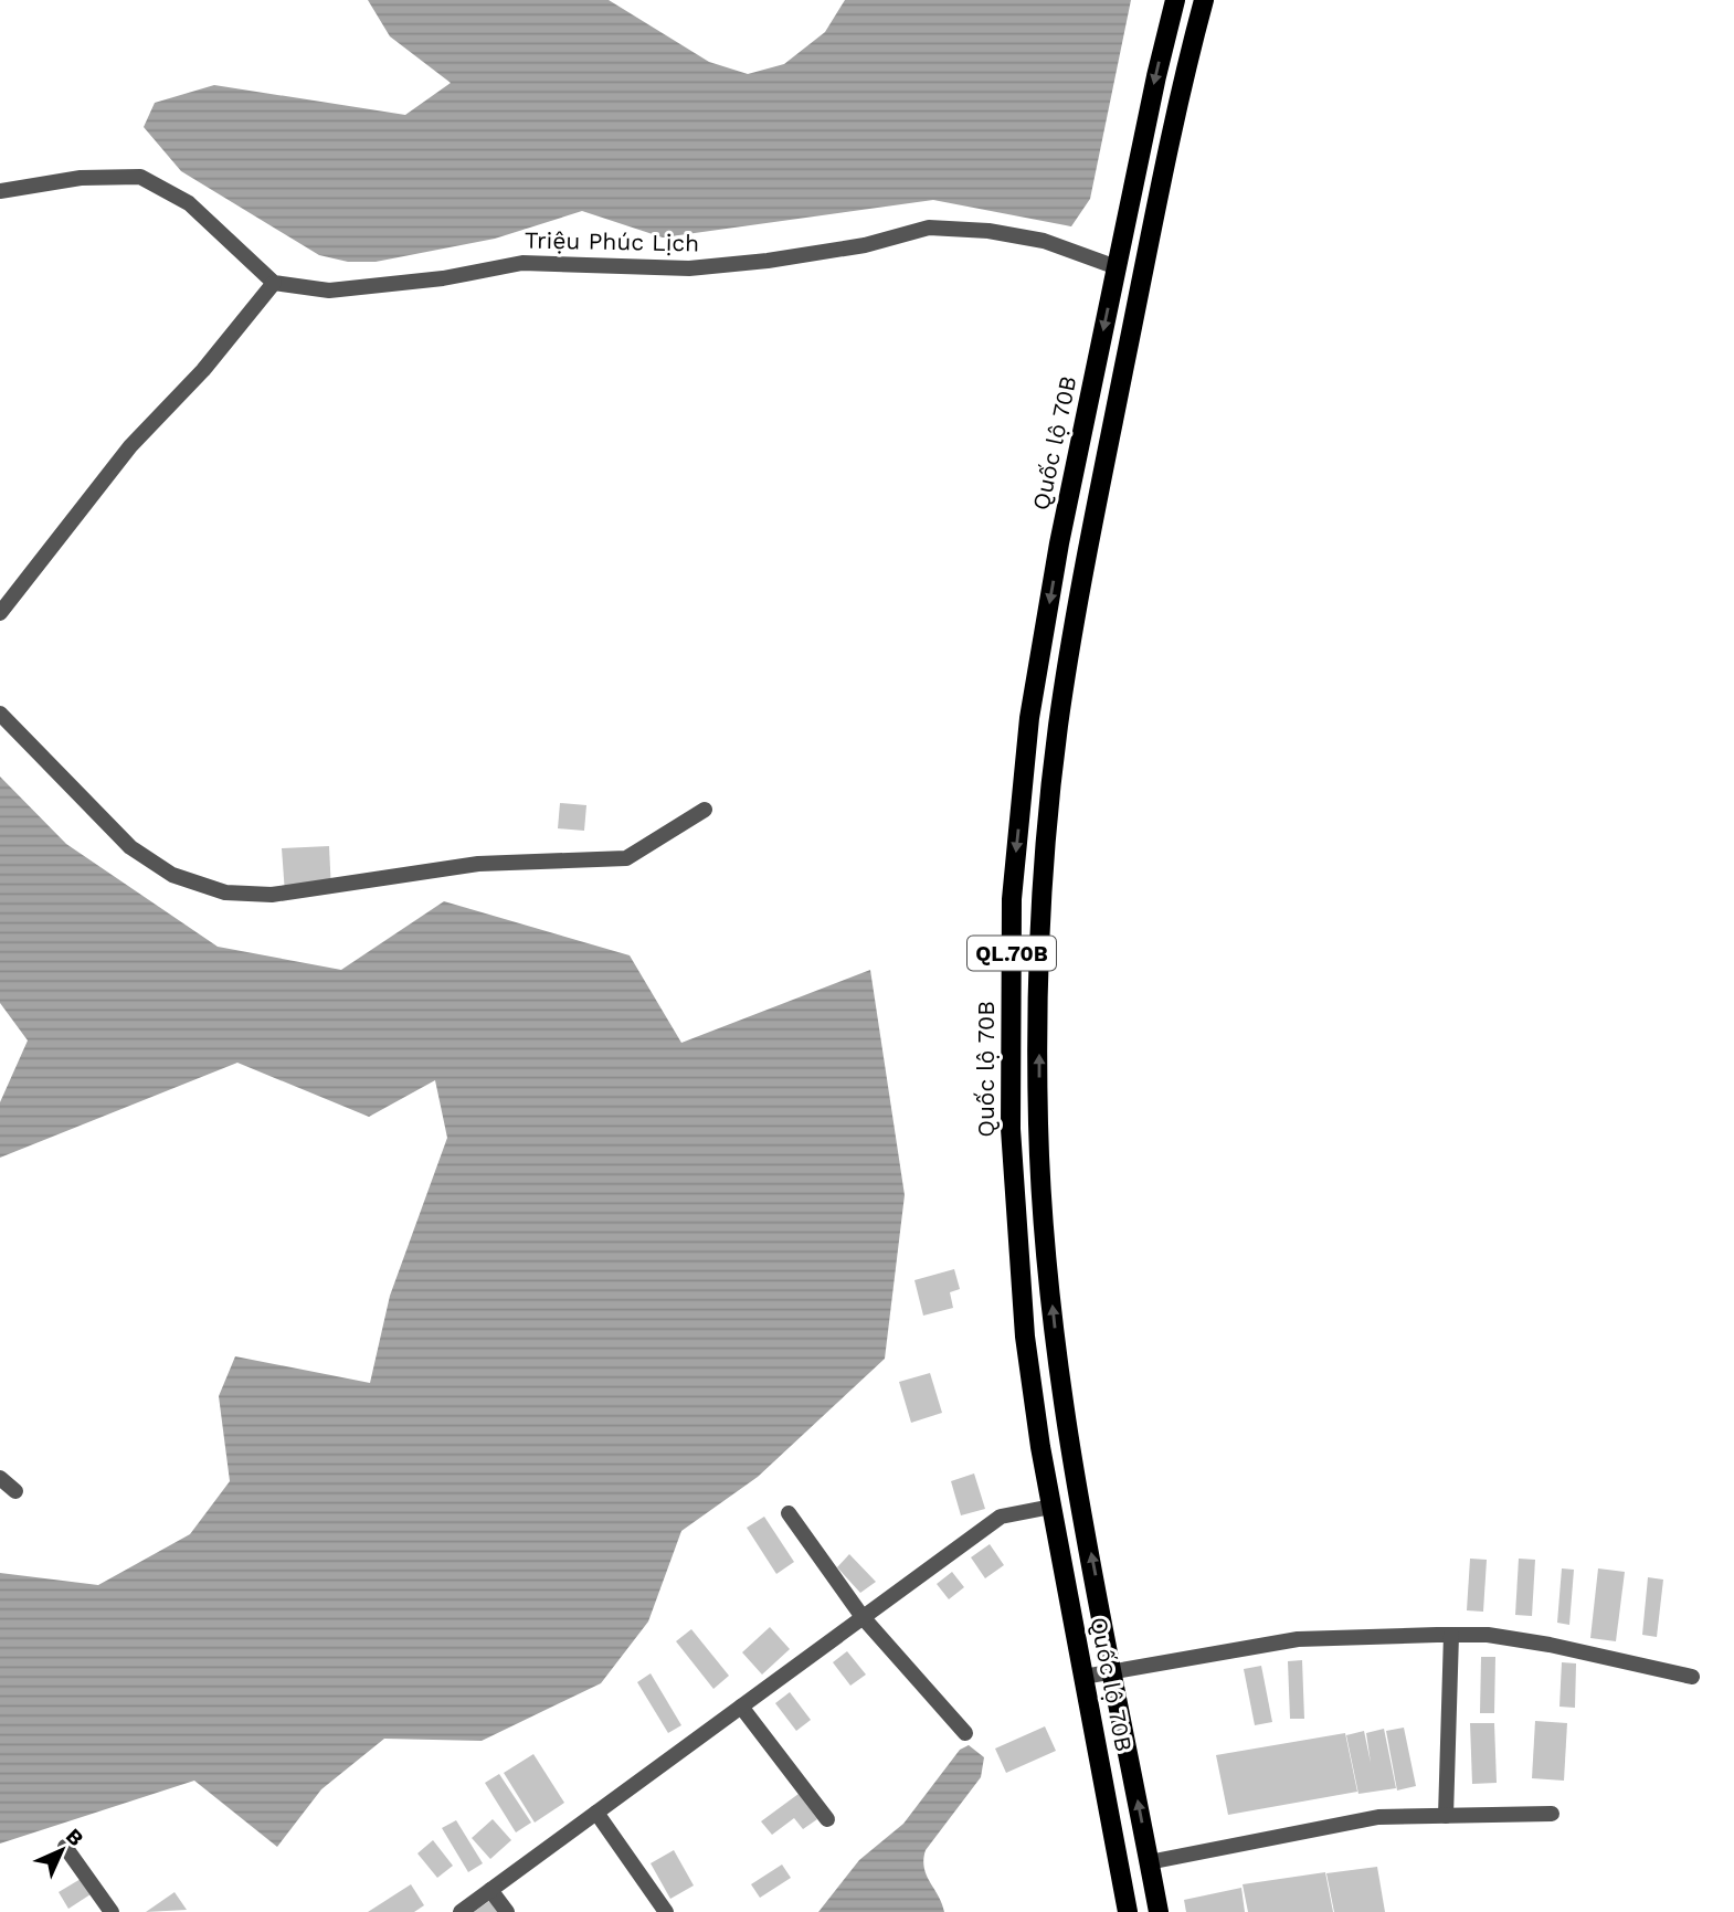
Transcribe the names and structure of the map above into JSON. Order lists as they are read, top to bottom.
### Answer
{
  "streets": {
    "main road": ["Quốc lộ 70B", "QL.70B"],
    "street": ["Triệu Phúc Lịch"]
  },
  "crossings": [
    ["Triệu Phúc Lịch", "Quốc lộ 70B"]
  ],
  "north": "top right"
}
